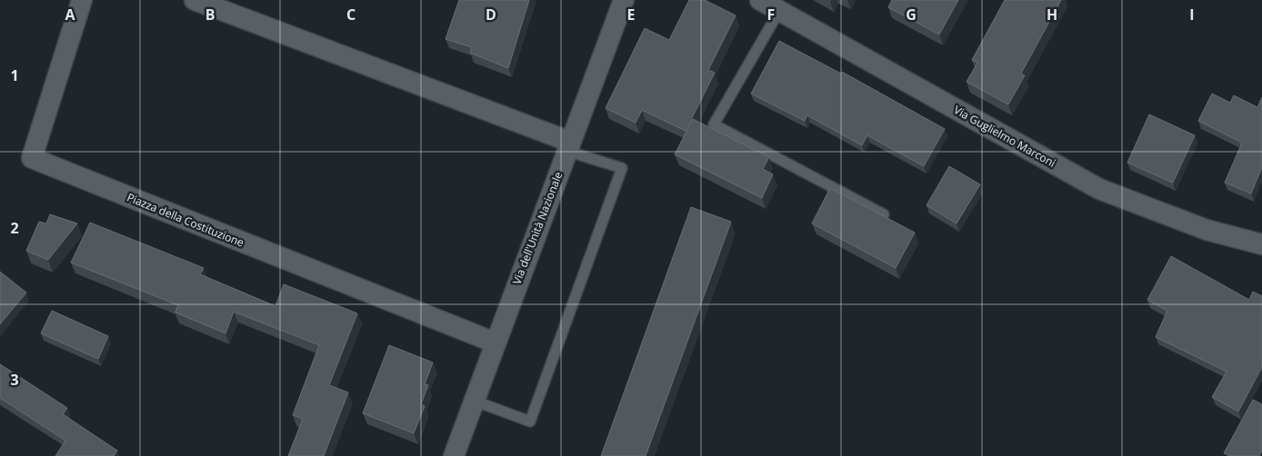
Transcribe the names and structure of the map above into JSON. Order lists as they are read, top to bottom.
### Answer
{
  "streets": {
    "street": ["Via Guglielmo Marconi", "Piazza della Costituzione", "Via dell'Unità Nazionale"]
  },
  "crossings": [
    ["Piazza della Costituzione", "Via dell'Unità Nazionale"]
  ],
  "grid": {
    "columns": [
      "A",
      "B",
      "C",
      "D",
      "E",
      "F",
      "G",
      "H",
      "I"
    ],
    "rows": ["1", "2", "3"]
  }
}
